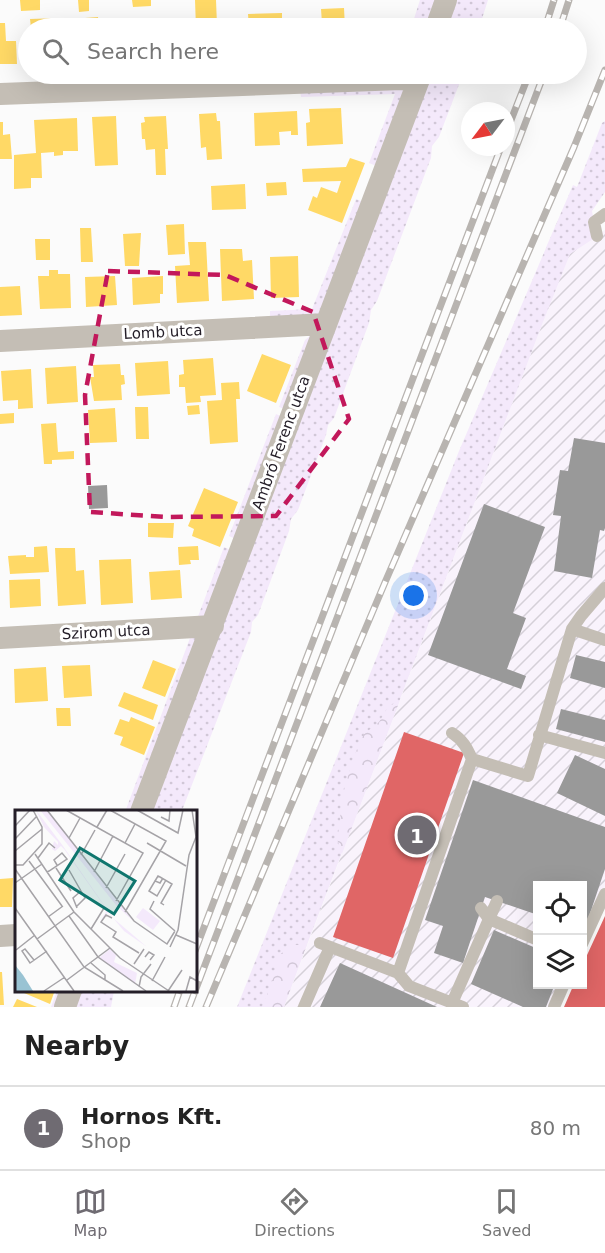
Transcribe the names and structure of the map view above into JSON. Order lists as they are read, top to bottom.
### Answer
{
  "streets": {
    "street": ["Lomb utca", "Ambró Ferenc utca", "Szirom utca"]
  },
  "crossings": [
    ["Lomb utca", "Ambró Ferenc utca"],
    ["Ambró Ferenc utca", "Szirom utca"]
  ],
  "north": "bottom left",
  "page": {
    "search": "Search here",
    "pins": "1",
    "heading": "Nearby",
    "list": [
      {
        "mark": "1",
        "name": "Hornos Kft.",
        "note": "Shop",
        "value": "80 m"
      }
    ],
    "nav": ["Map", "Directions", "Saved"]
  }
}
